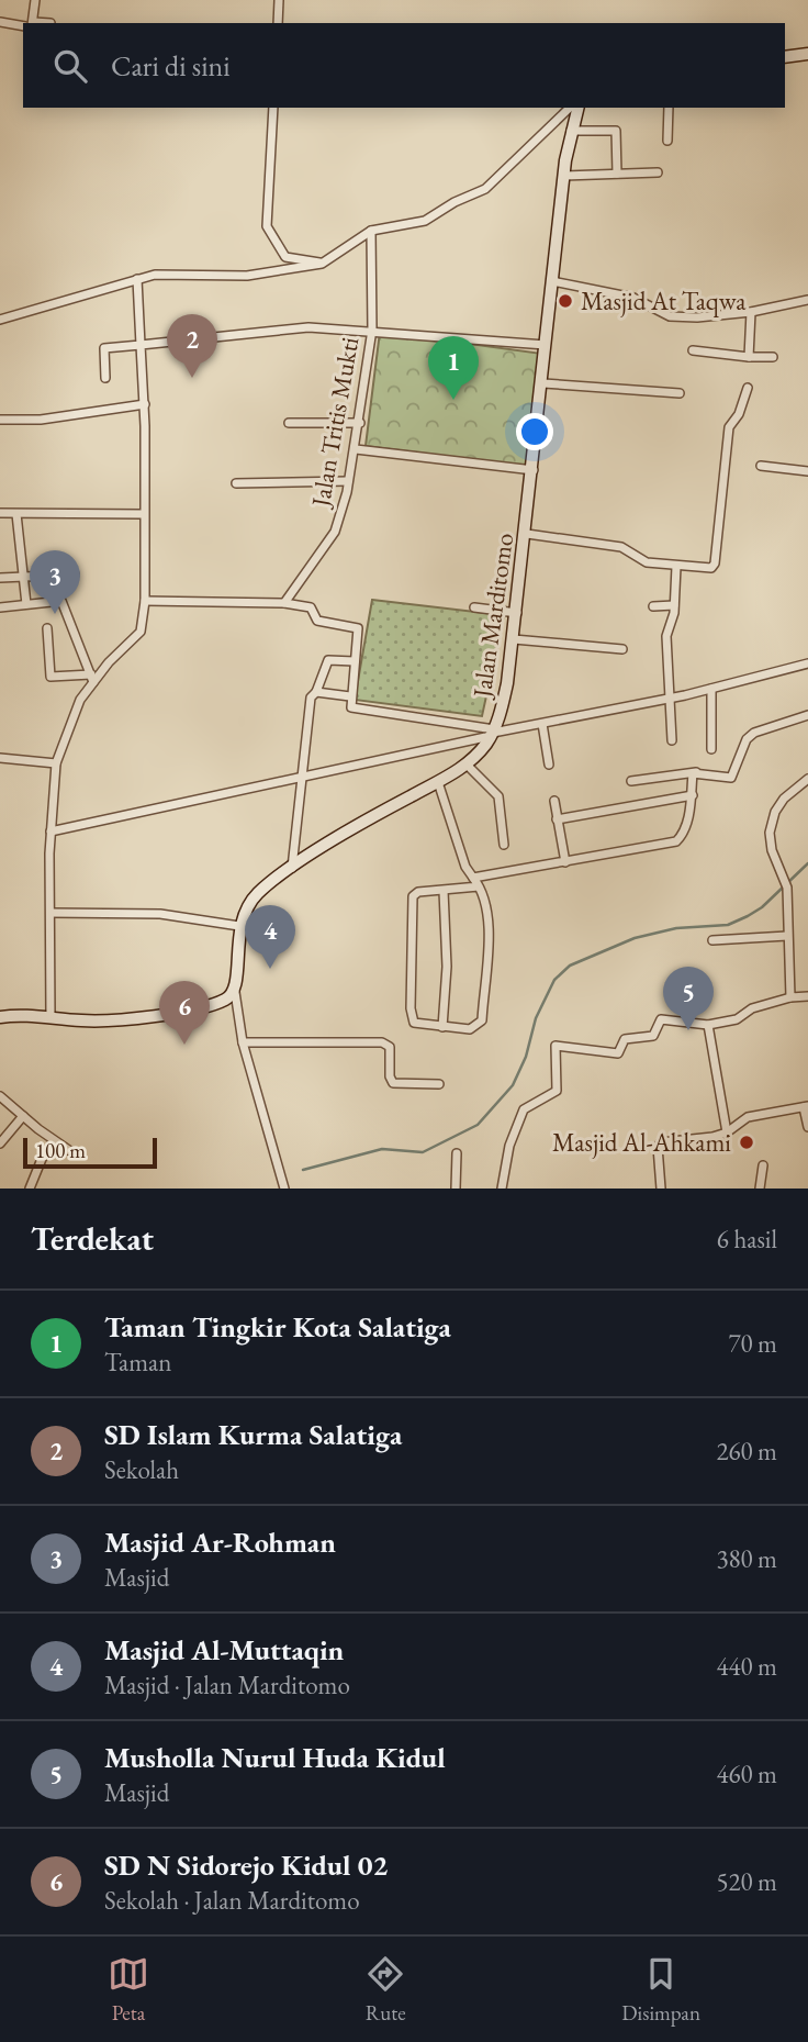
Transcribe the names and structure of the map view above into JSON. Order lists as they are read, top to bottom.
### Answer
{
  "streets": {
    "street": ["Jalan Tritis Mukti", "Jalan Marditomo"]
  },
  "places": ["Masjid At Taqwa", "Masjid Al-Ahkami"],
  "scale_bar": "100 m",
  "page": {
    "search": "Cari di sini",
    "pins": [
      "2",
      "1",
      "3",
      "4",
      "5",
      "6"
    ],
    "scale": "100 m",
    "heading": ["Terdekat", "6 hasil"],
    "list": [
      {
        "mark": "1",
        "name": "Taman Tingkir Kota Salatiga",
        "note": "Taman",
        "value": "70 m"
      },
      {
        "mark": "2",
        "name": "SD Islam Kurma Salatiga",
        "note": "Sekolah",
        "value": "260 m"
      },
      {
        "mark": "3",
        "name": "Masjid Ar-Rohman",
        "note": "Masjid",
        "value": "380 m"
      },
      {
        "mark": "4",
        "name": "Masjid Al-Muttaqin",
        "note": "Masjid · Jalan Marditomo",
        "value": "440 m"
      },
      {
        "mark": "5",
        "name": "Musholla Nurul Huda Kidul",
        "note": "Masjid",
        "value": "460 m"
      },
      {
        "mark": "6",
        "name": "SD N Sidorejo Kidul 02",
        "note": "Sekolah · Jalan Marditomo",
        "value": "520 m"
      }
    ],
    "nav": ["Peta", "Rute", "Disimpan"]
  }
}
